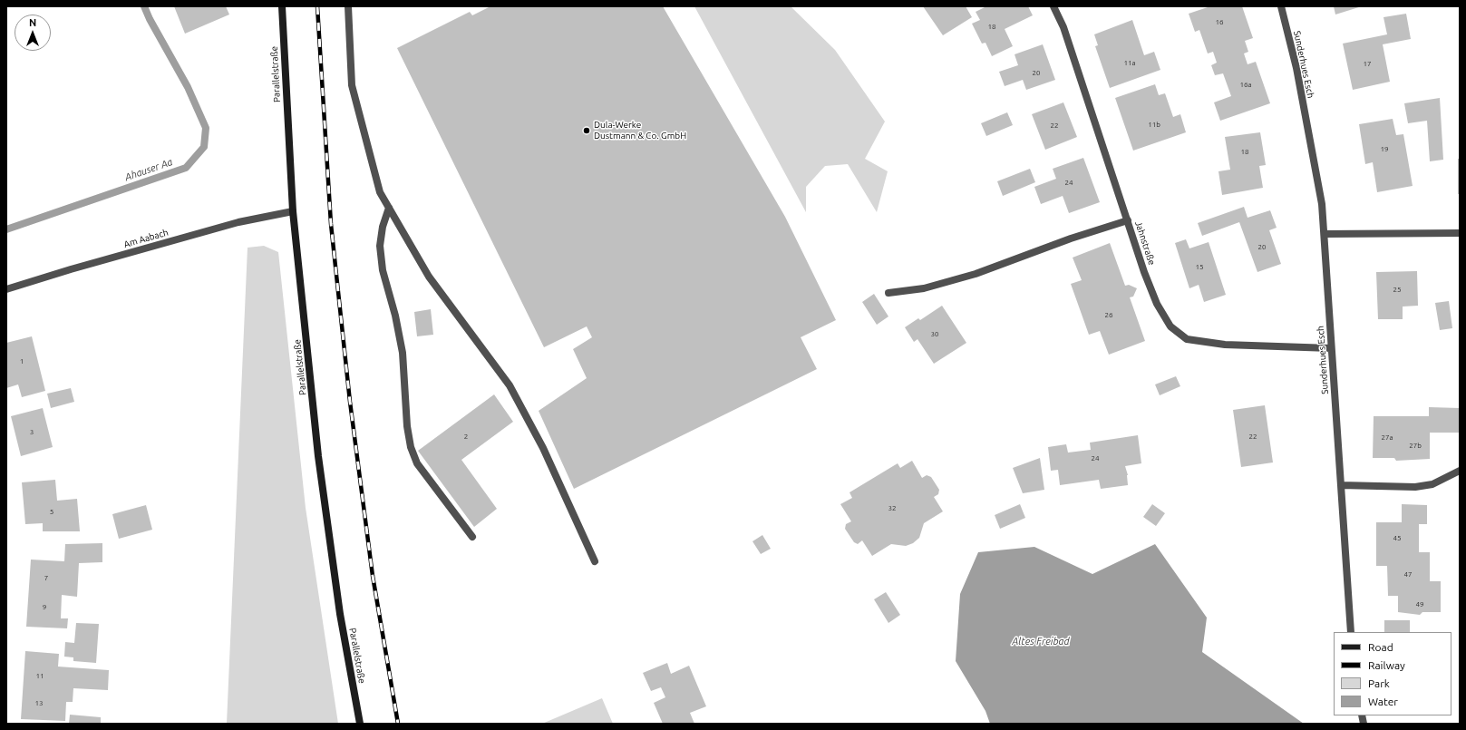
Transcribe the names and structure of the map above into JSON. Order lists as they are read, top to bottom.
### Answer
{
  "streets": {
    "main road": ["Parallelstraße"],
    "street": ["Sunderhues Esch", "Am Aabach", "Jahnstraße"]
  },
  "crossings": [
    ["Sunderhues Esch", "Jahnstraße"],
    ["Parallelstraße", "Am Aabach"]
  ],
  "water": ["Ahauser Aa", "Altes Freibad"],
  "places": ["Dula-Werke Dustmann & Co. GmbH"],
  "house_numbers": [
    "16",
    "18",
    "11a",
    "17",
    "20",
    "16a",
    "11b",
    "22",
    "19",
    "18",
    "24",
    "20",
    "15",
    "25",
    "26",
    "30",
    "1",
    "3",
    "2",
    "22",
    "27a",
    "27b",
    "24",
    "32",
    "5",
    "45",
    "47",
    "7",
    "49",
    "9",
    "11",
    "13"
  ],
  "legend": [
    "Road",
    "Railway",
    "Park",
    "Water"
  ],
  "north": "top"
}
